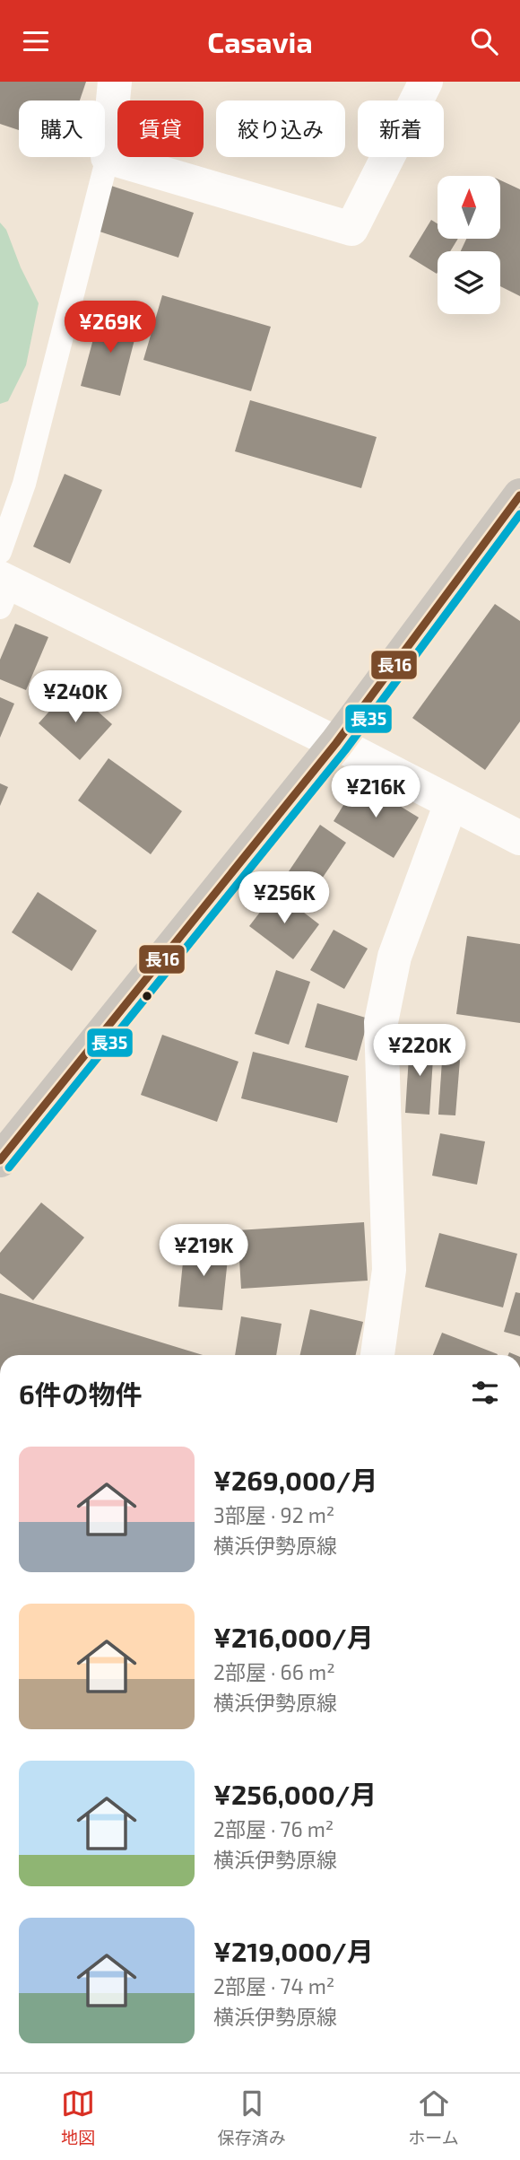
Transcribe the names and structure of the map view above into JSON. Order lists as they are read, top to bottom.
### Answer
{
  "lines": ["transit line 長16", "transit line 長35"],
  "north": "top",
  "page": {
    "header": "Casavia",
    "chip": [
      "購入",
      "賃貸",
      "絞り込み",
      "新着"
    ],
    "price": [
      "¥269K",
      "¥240K",
      "¥216K",
      "¥256K",
      "¥220K",
      "¥219K"
    ],
    "heading": "6件の物件",
    "list": [
      {
        "name": "¥269,000/月",
        "note": "3部屋 · 92 m² · 横浜伊勢原線"
      },
      {
        "name": "¥216,000/月",
        "note": "2部屋 · 66 m² · 横浜伊勢原線"
      },
      {
        "name": "¥256,000/月",
        "note": "2部屋 · 76 m² · 横浜伊勢原線"
      },
      {
        "name": "¥219,000/月",
        "note": "2部屋 · 74 m² · 横浜伊勢原線"
      }
    ],
    "tabs": ["地図", "保存済み", "ホーム"]
  }
}
